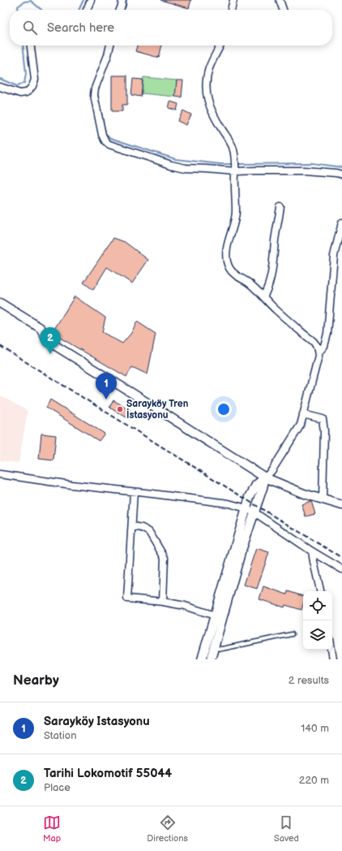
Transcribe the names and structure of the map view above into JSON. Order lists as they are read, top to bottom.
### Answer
{
  "places": ["Sarayköy Tren İstasyonu"],
  "page": {
    "search": "Search here",
    "pins": ["2", "1"],
    "heading": ["Nearby", "2 results"],
    "list": [
      {
        "mark": "1",
        "name": "Sarayköy Istasyonu",
        "note": "Station",
        "value": "140 m"
      },
      {
        "mark": "2",
        "name": "Tarihi Lokomotif 55044",
        "note": "Place",
        "value": "220 m"
      }
    ],
    "nav": ["Map", "Directions", "Saved"]
  }
}
